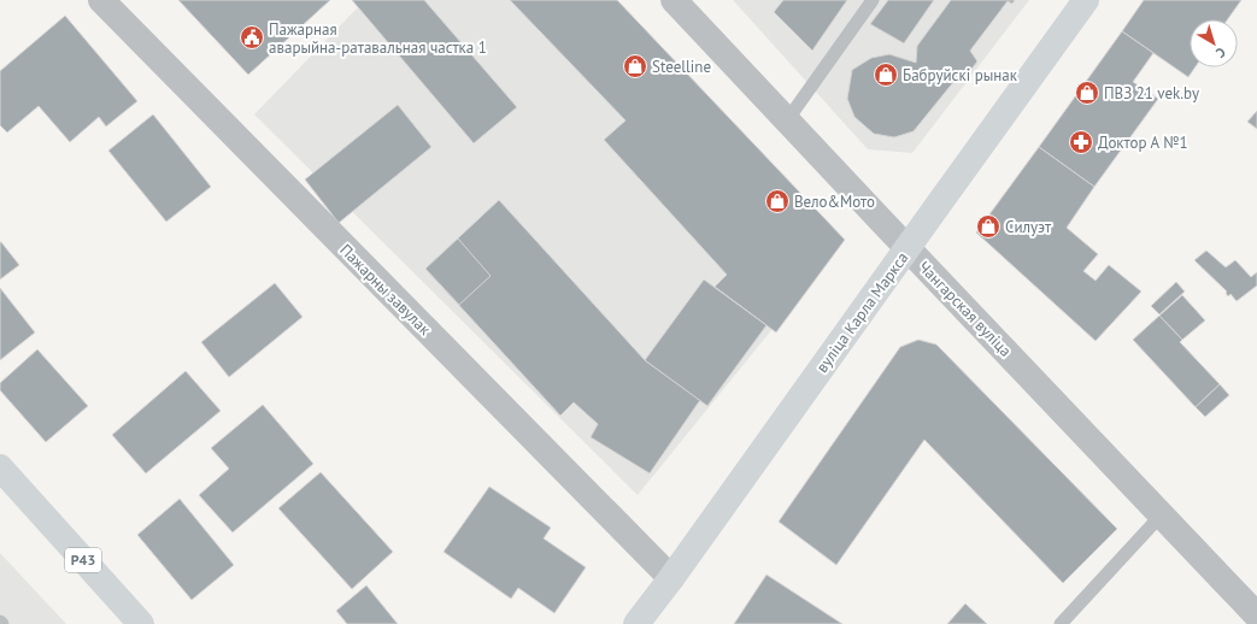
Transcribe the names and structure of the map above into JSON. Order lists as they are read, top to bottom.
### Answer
{
  "streets": {
    "street": [
      "Пажарны завулак",
      "Чангарская вуліца",
      "вуліца Карла Маркса",
      "Р43"
    ]
  },
  "crossings": [
    ["Пажарны завулак", "вуліца Карла Маркса"],
    ["Чангарская вуліца", "вуліца Карла Маркса"]
  ],
  "places": {
    "public building": ["Пажарная аварыйна-ратавальная частка 1"],
    "shop": [
      "Steelline",
      "Бабруйскі рынак",
      "ПВЗ 21 vek.by",
      "Вело&Мото",
      "Силуэт"
    ],
    "pharmacy": ["Доктор А №1"]
  },
  "north": "bottom right"
}
